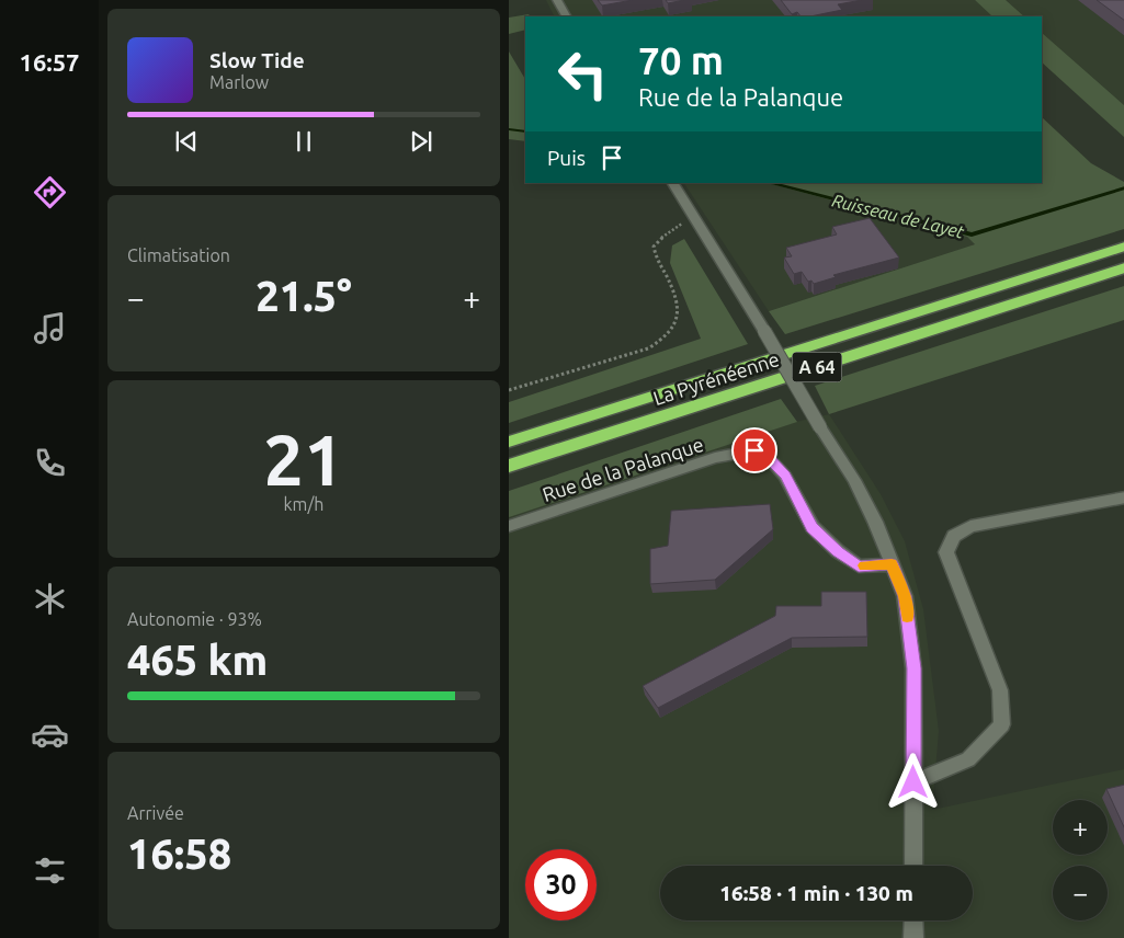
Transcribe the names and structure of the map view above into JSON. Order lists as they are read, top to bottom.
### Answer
{
  "streets": {
    "highway": ["A 64", "La Pyrénéenne"],
    "street": ["Rue de la Palanque"]
  },
  "water": ["Ruisseau de Layet"],
  "page": {
    "tabs": "16:57",
    "turn": ["70 m", "Rue de la Palanque"],
    "song": ["Slow Tide", "Marlow"],
    "then": "Puis",
    "tile": [
      "Climatisation",
      ["21", "km/h"],
      ["Autonomie · 93%", "465 km"],
      ["Arrivée", "16:58"]
    ],
    "heat": ["−", "21.5°", "+"],
    "map_buttons": ["+", "−"],
    "limit": "30",
    "trip": "16:58 · 1 min · 130 m"
  }
}
